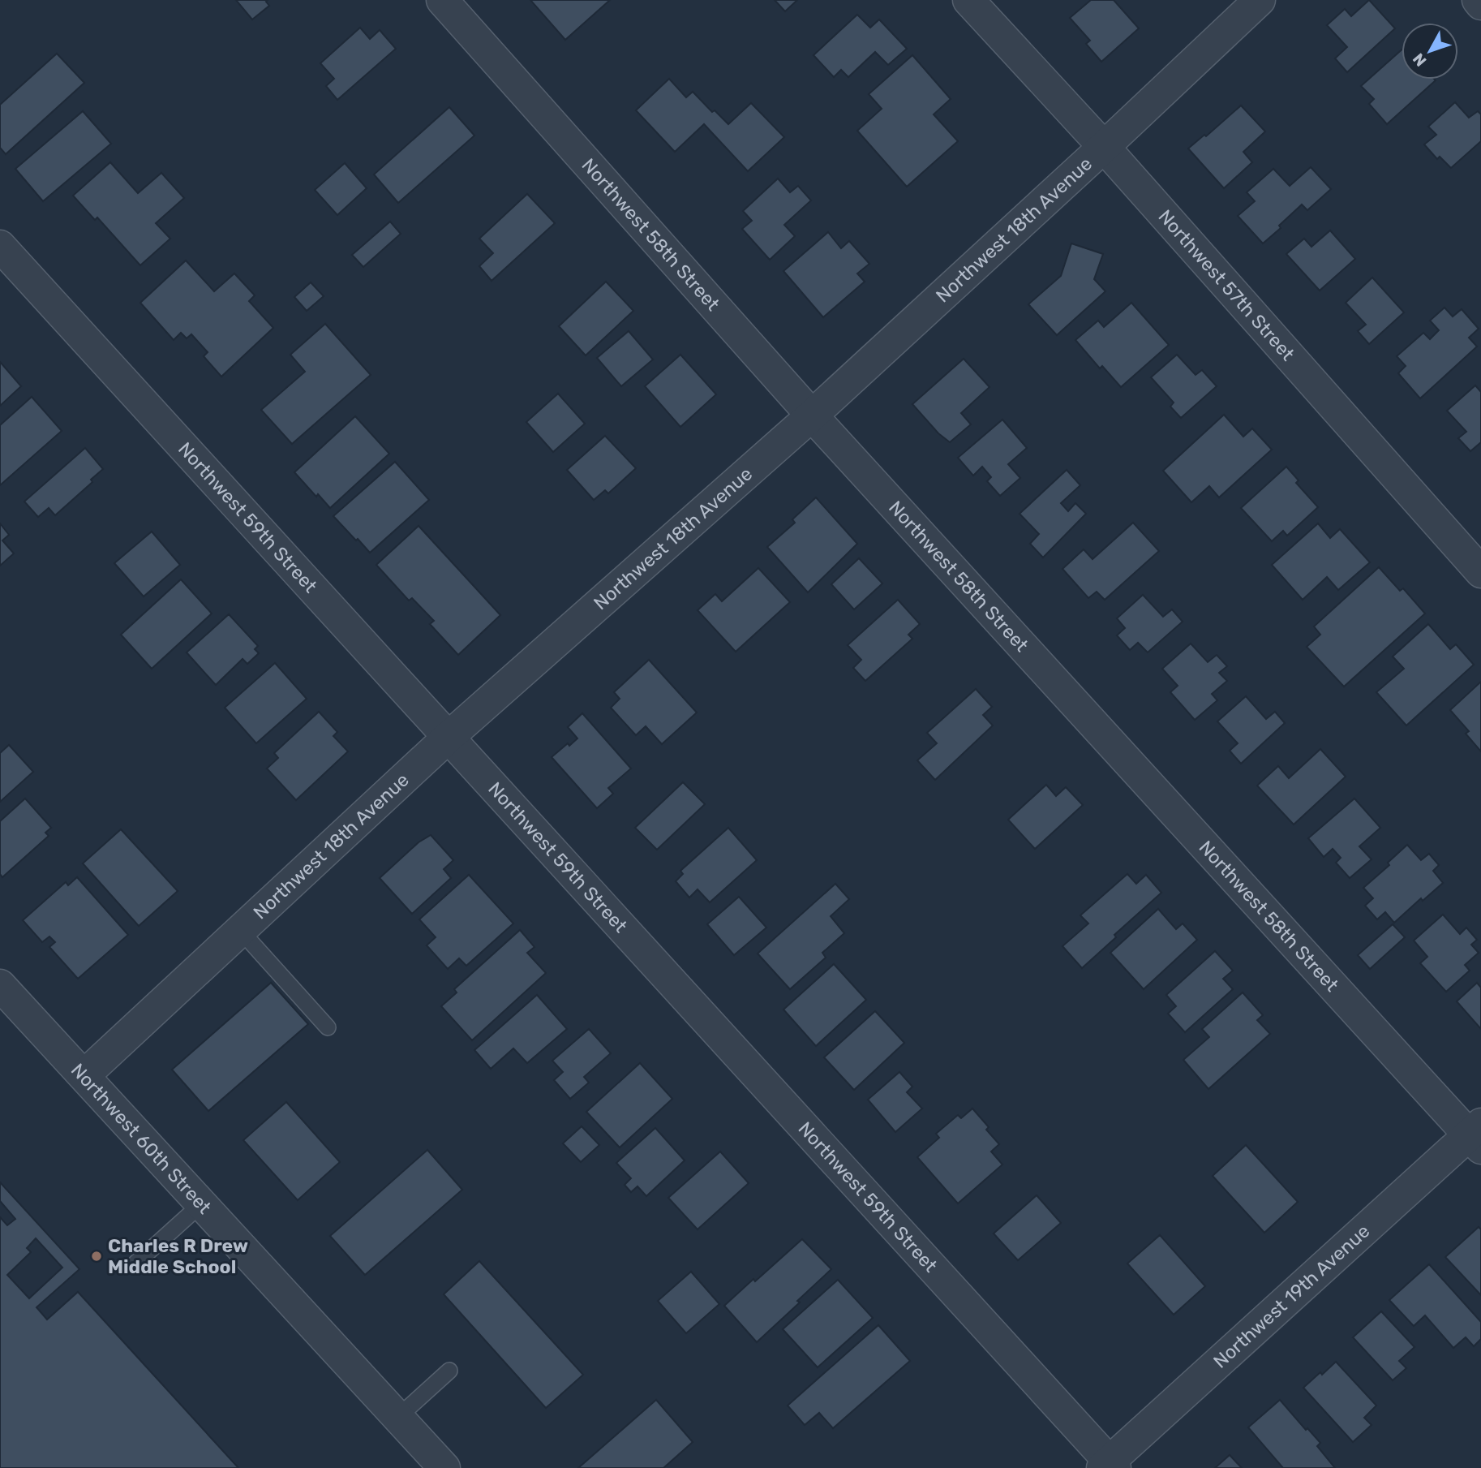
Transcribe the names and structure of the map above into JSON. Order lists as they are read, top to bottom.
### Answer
{
  "streets": {
    "street": [
      "Northwest 18th Avenue",
      "Northwest 58th Street",
      "Northwest 57th Street",
      "Northwest 59th Street",
      "Northwest 60th Street",
      "Northwest 19th Avenue"
    ]
  },
  "crossings": [
    ["Northwest 18th Avenue", "Northwest 58th Street"],
    ["Northwest 18th Avenue", "Northwest 57th Street"],
    ["Northwest 18th Avenue", "Northwest 59th Street"],
    ["Northwest 18th Avenue", "Northwest 60th Street"],
    ["Northwest 58th Street", "Northwest 19th Avenue"],
    ["Northwest 59th Street", "Northwest 19th Avenue"]
  ],
  "places": ["Charles R Drew Middle School"],
  "north": "bottom left"
}
